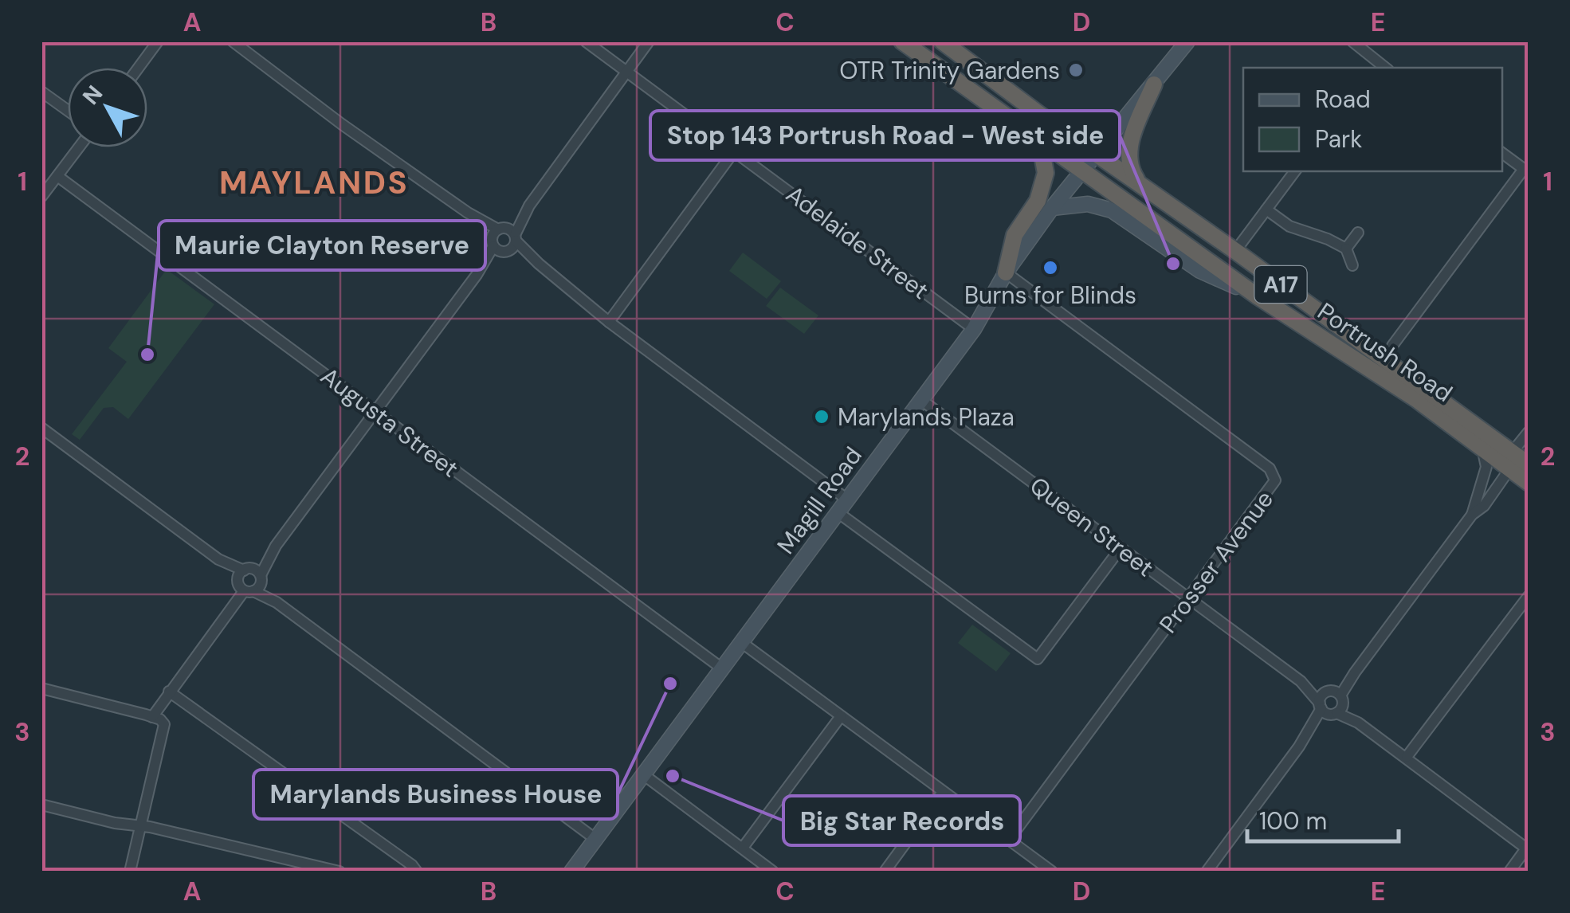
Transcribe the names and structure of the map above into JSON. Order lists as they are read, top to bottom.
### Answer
{
  "streets": {
    "highway": ["A17", "Portrush Road"],
    "main road": ["Magill Road"],
    "street": [
      "Adelaide Street",
      "Augusta Street",
      "Queen Street",
      "Prosser Avenue"
    ]
  },
  "crossings": [
    ["Adelaide Street", "Magill Road"],
    ["Portrush Road", "Magill Road"],
    ["Augusta Street", "Magill Road"],
    ["Magill Road", "Queen Street"],
    ["Magill Road", "Prosser Avenue"],
    ["Queen Street", "Prosser Avenue"]
  ],
  "districts": ["MAYLANDS"],
  "places": [
    "OTR Trinity Gardens",
    "Stop 143 Portrush Road - West side",
    "Burns for Blinds",
    "Maurie Clayton Reserve",
    "Marylands Plaza",
    "Marylands Business House",
    "Big Star Records"
  ],
  "legend": ["Road", "Park"],
  "scale_bar": "100 m",
  "north": "top left",
  "grid": {
    "columns": [
      "A",
      "B",
      "C",
      "D",
      "E"
    ],
    "rows": ["1", "2", "3"]
  }
}
